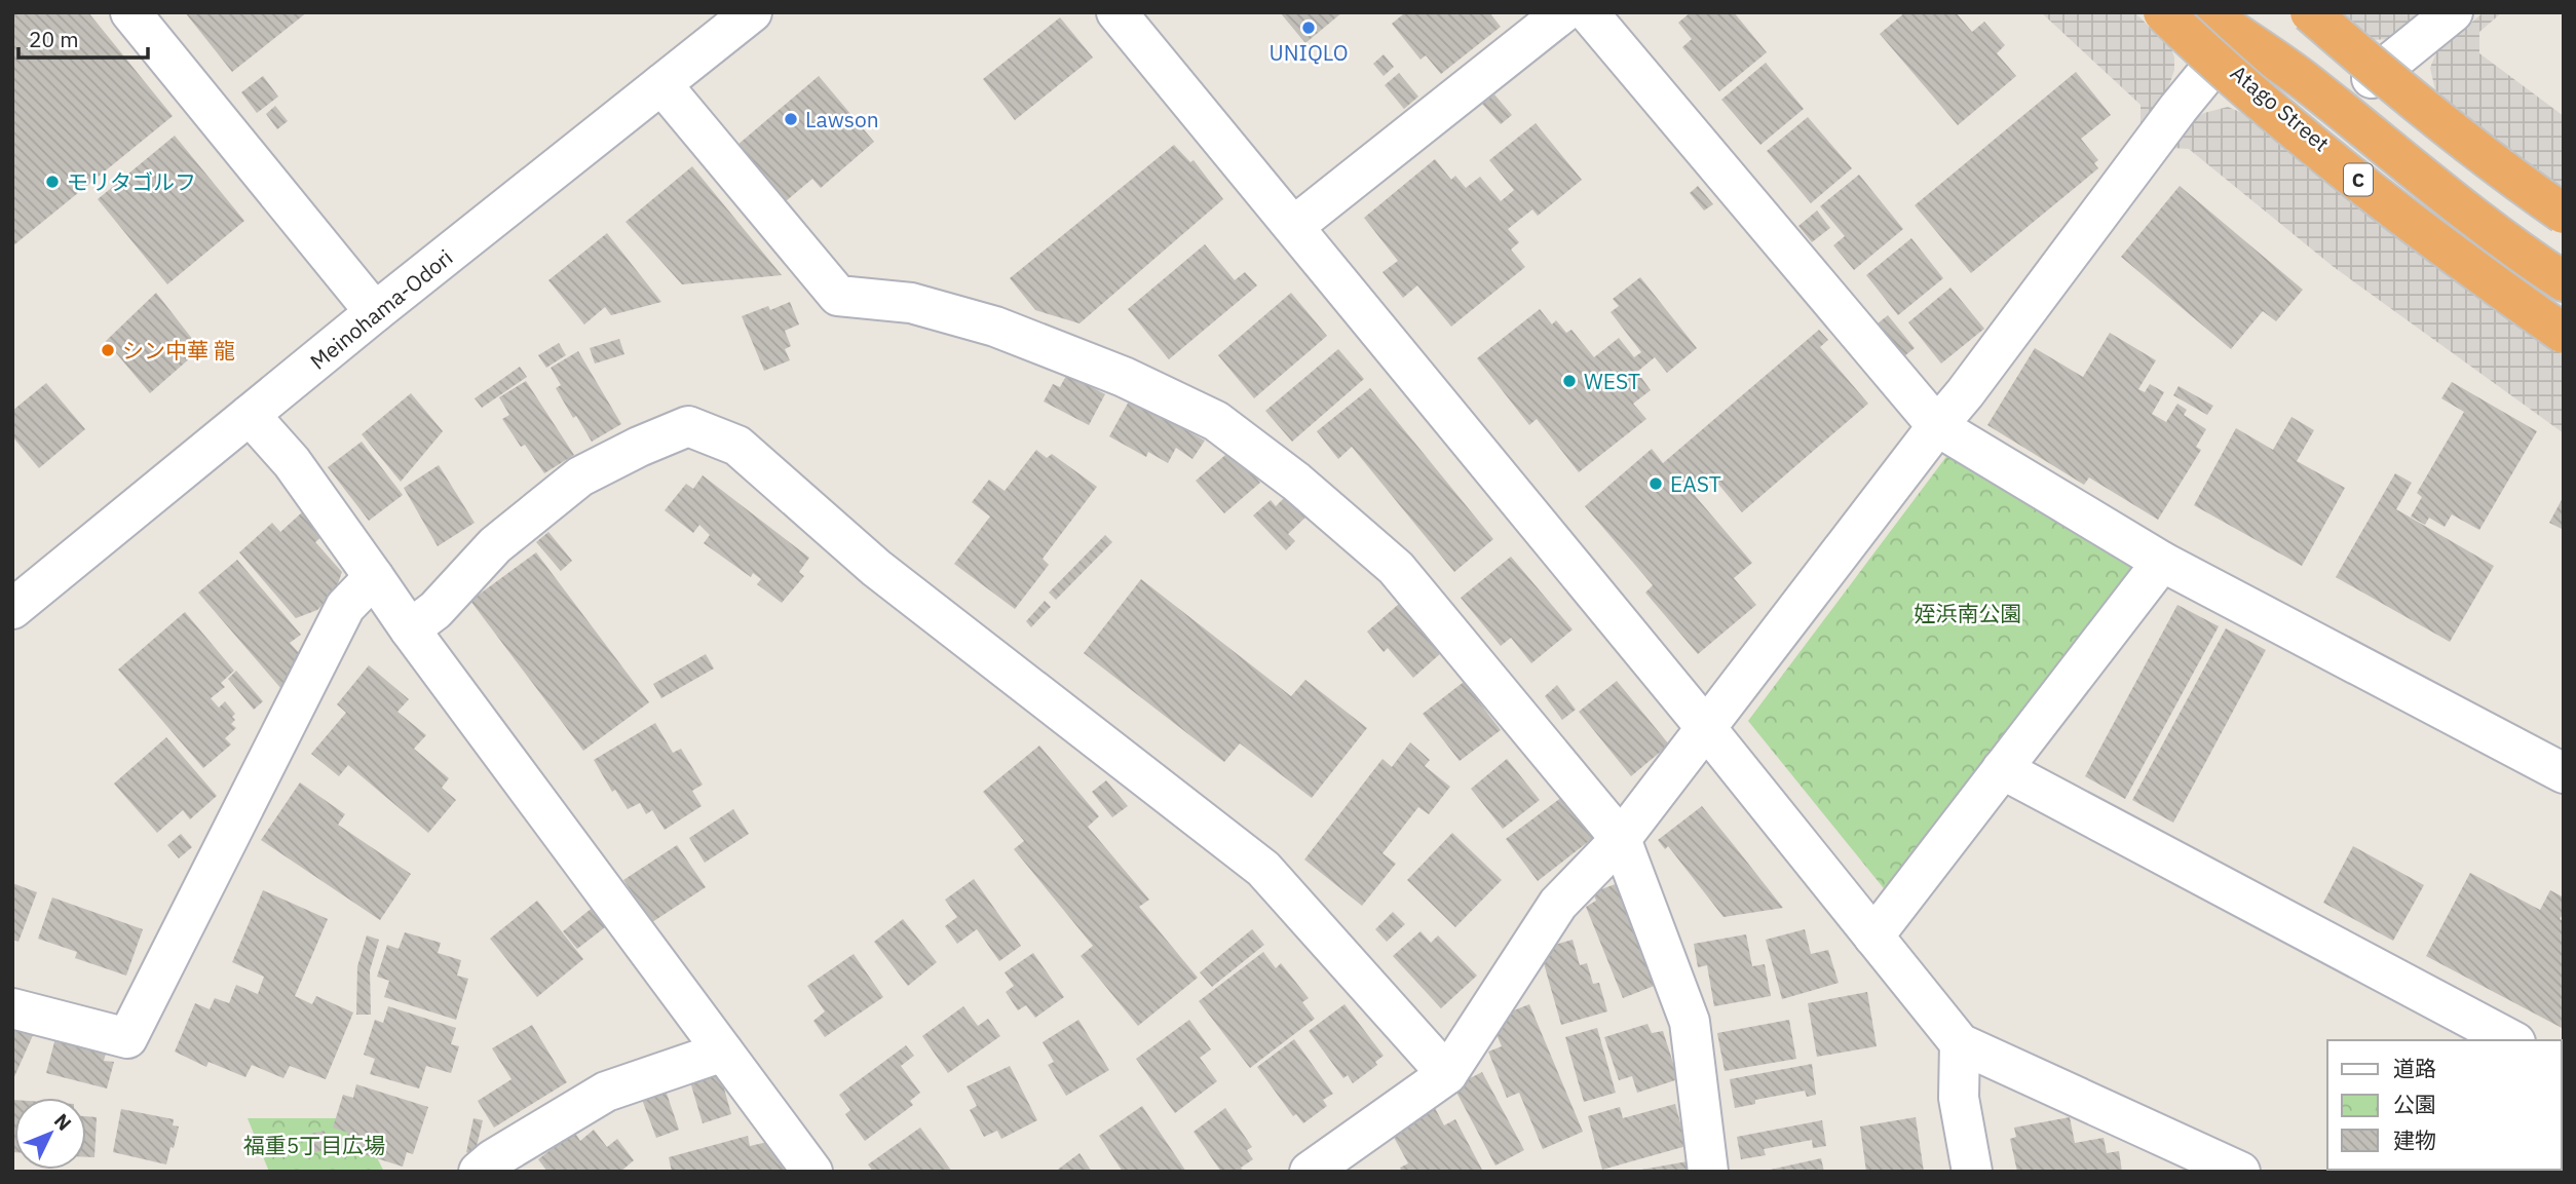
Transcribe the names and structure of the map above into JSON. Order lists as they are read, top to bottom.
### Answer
{
  "streets": {
    "highway": ["C"],
    "street": ["Atago Street", "Meinohama-Odori"]
  },
  "crossings": [
    ["Atago Street", "C"]
  ],
  "parks": ["姪浜南公園", "福重5丁目広場"],
  "places": [
    "UNIQLO",
    "Lawson",
    "モリタゴルフ",
    "シン中華 龍",
    "WEST",
    "EAST"
  ],
  "legend": ["道路", "公園", "建物"],
  "scale_bar": "20 m",
  "north": "top right"
}
